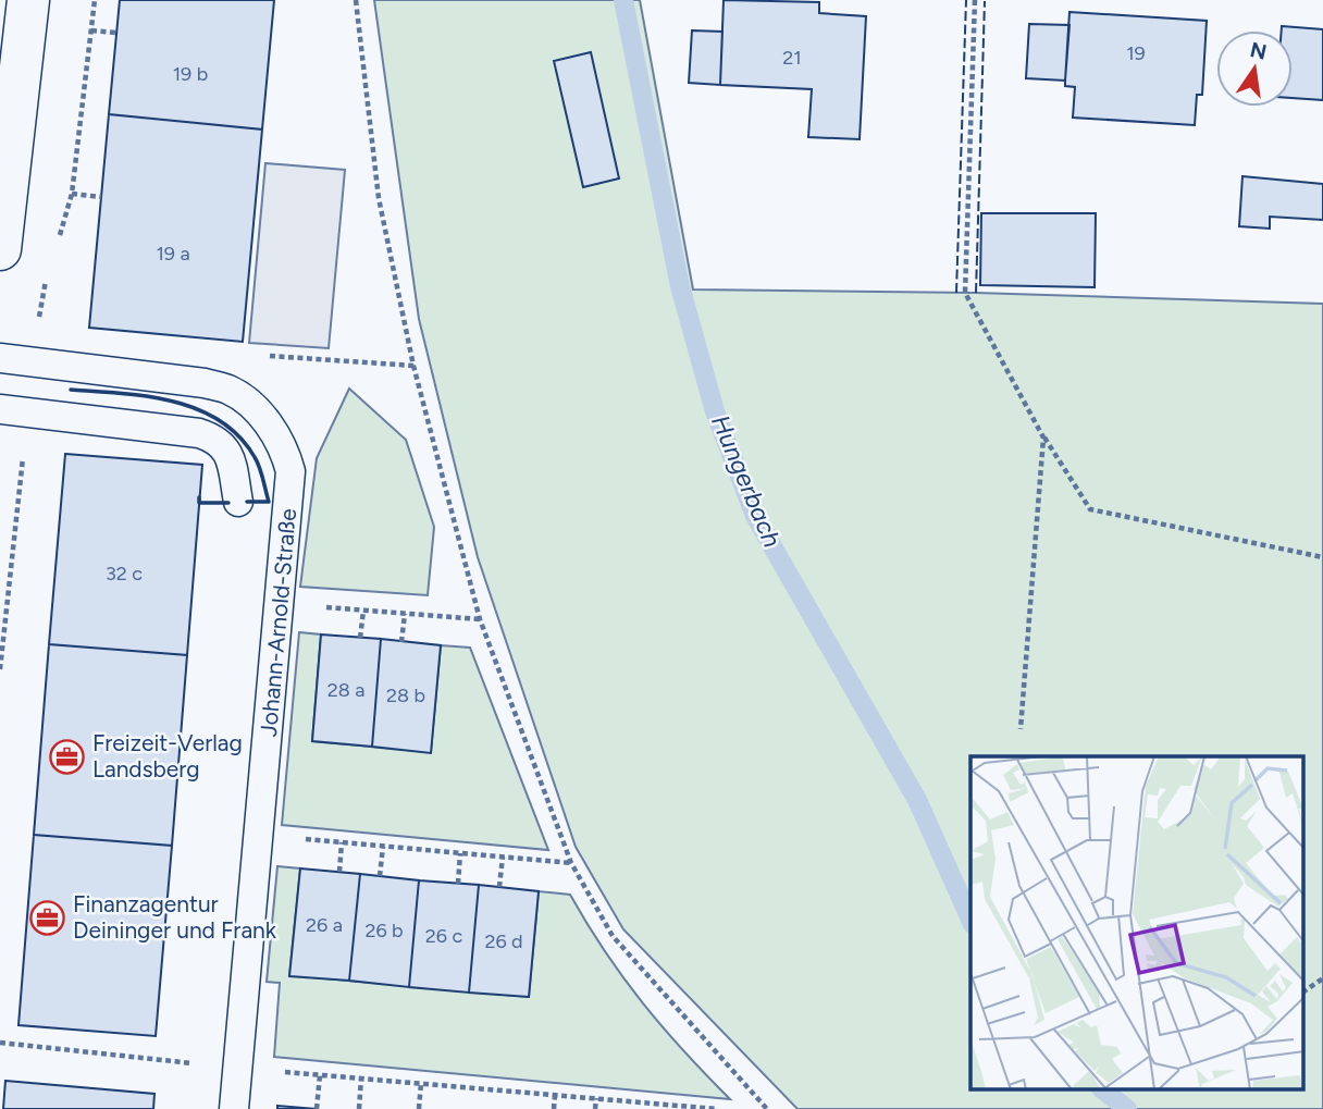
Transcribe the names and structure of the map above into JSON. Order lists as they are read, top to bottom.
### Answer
{
  "streets": {
    "lane": ["Johann-Arnold-Straße"]
  },
  "water": ["Hungerbach"],
  "places": {
    "office": ["Freizeit-Verlag Landsberg", "Finanzagentur Deininger und Frank"]
  },
  "house_numbers": [
    "19",
    "21",
    "19 b",
    "19 a",
    "32 c",
    "28 a",
    "28 b",
    "26 a",
    "26 b",
    "26 c",
    "26 d"
  ],
  "north": "top"
}
